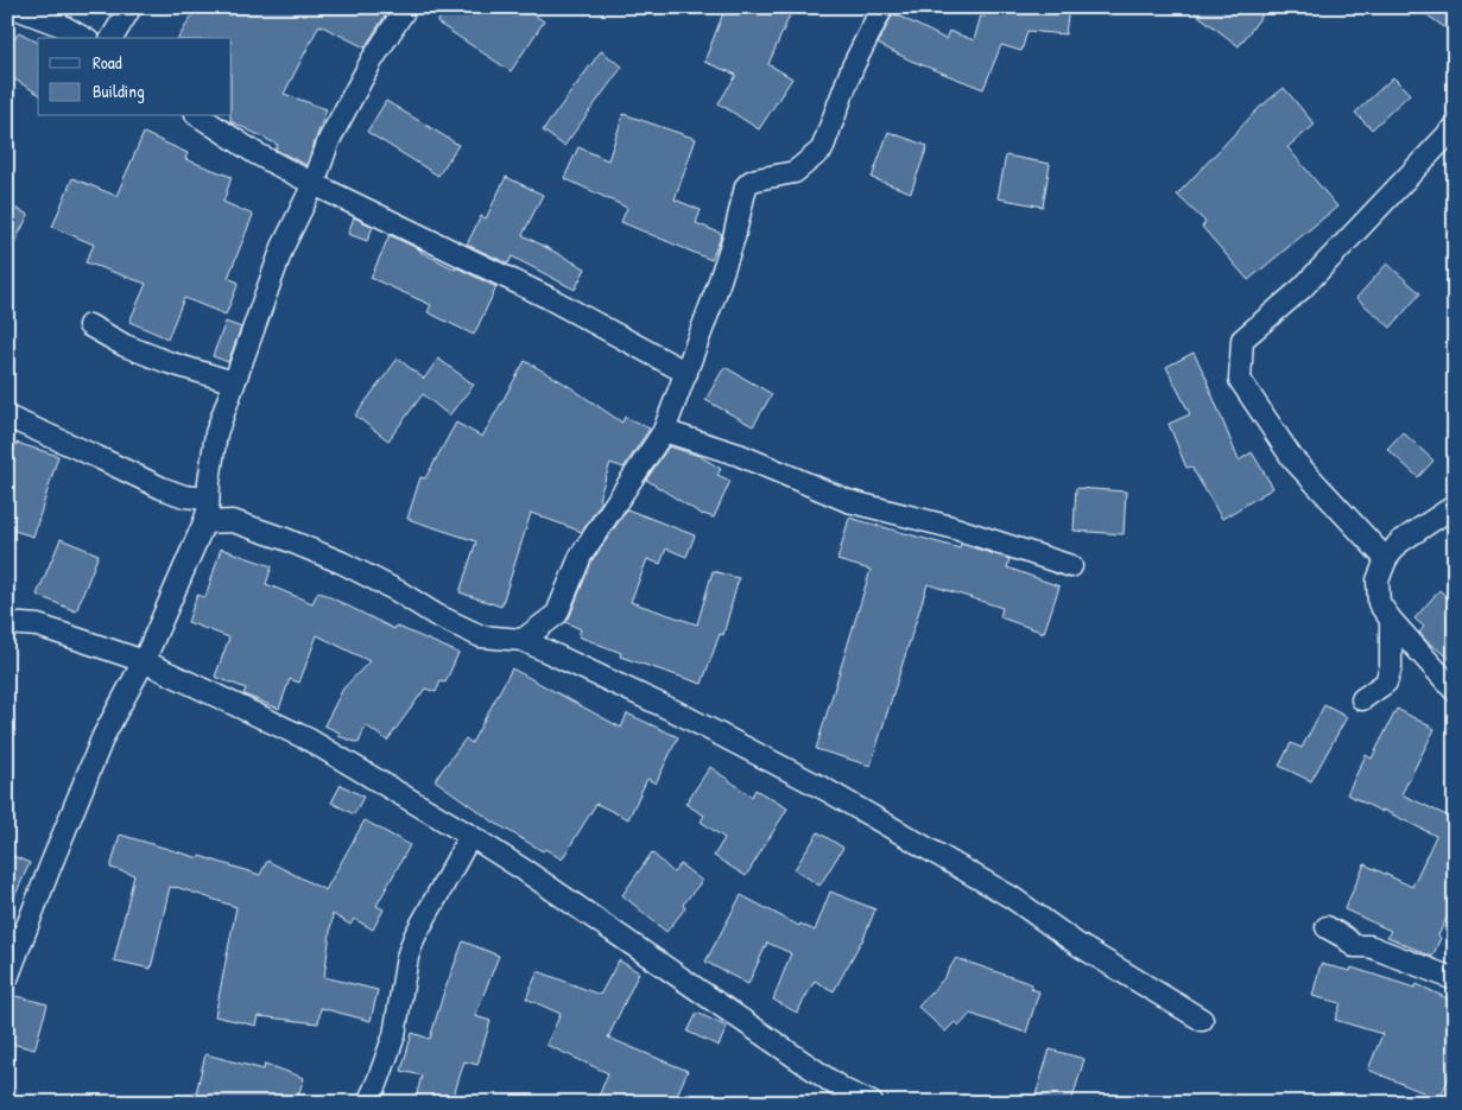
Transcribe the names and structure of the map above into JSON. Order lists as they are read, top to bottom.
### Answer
{
  "legend": ["Road", "Building"]
}
